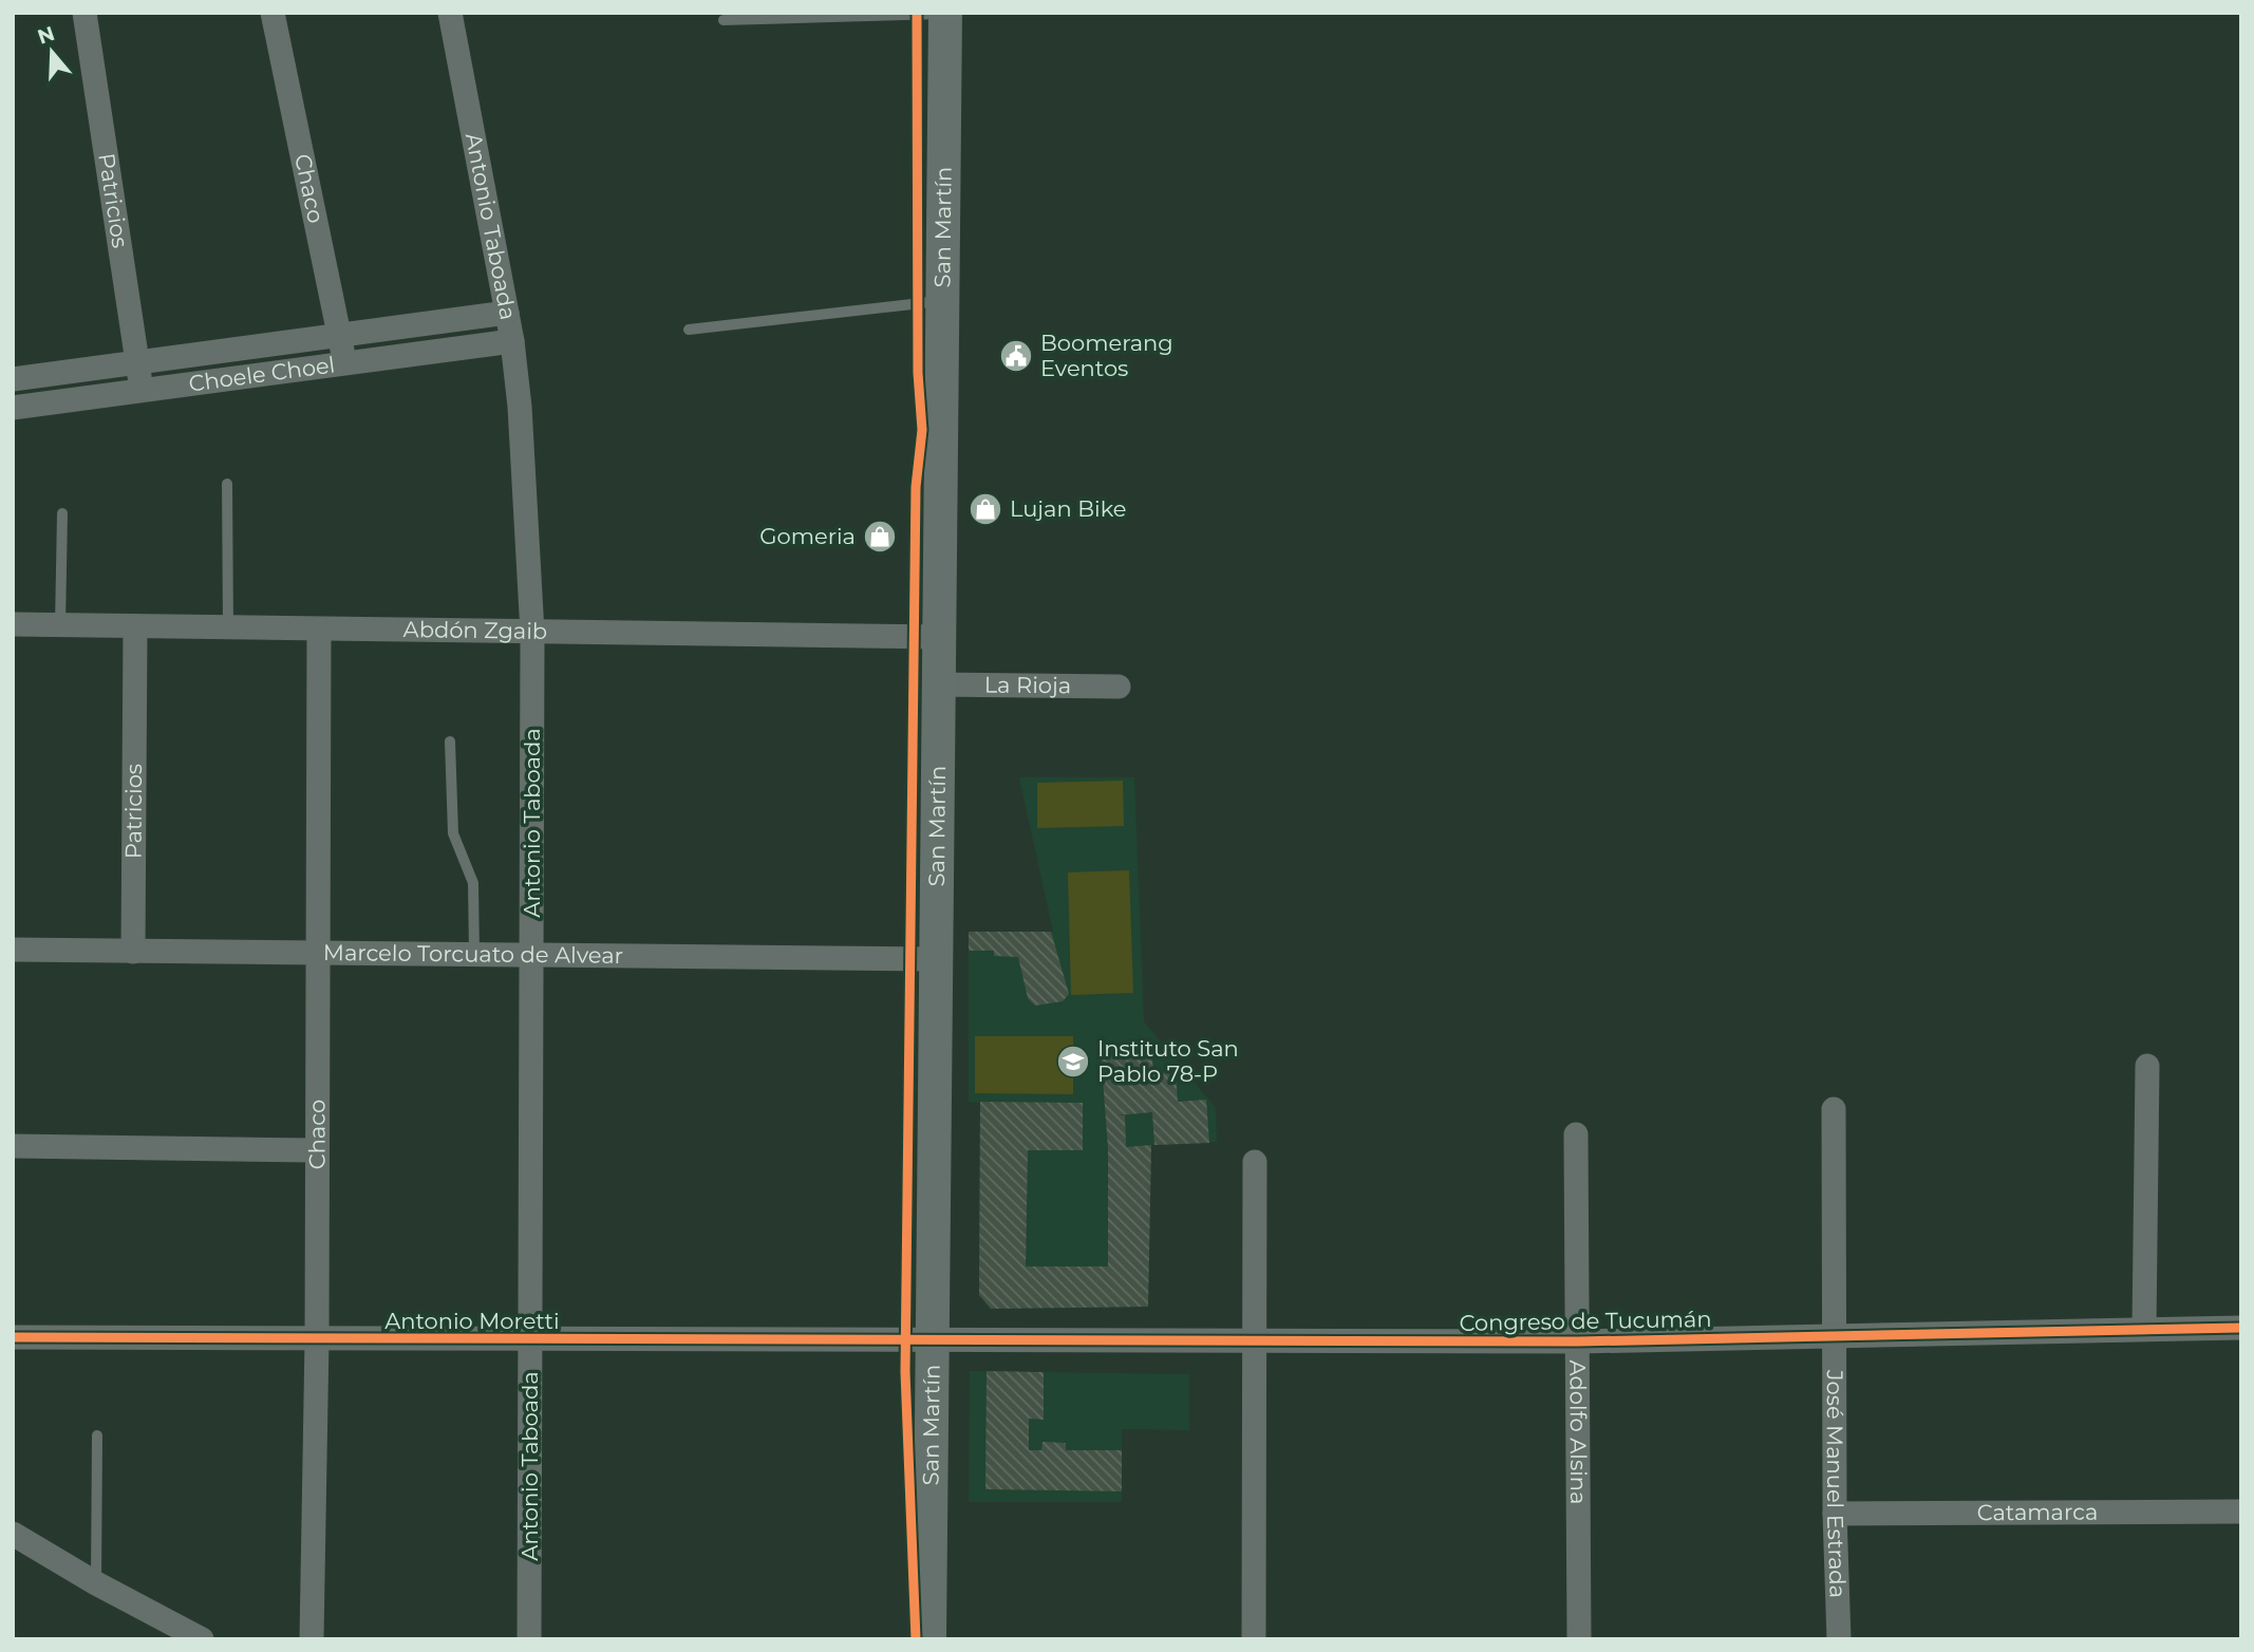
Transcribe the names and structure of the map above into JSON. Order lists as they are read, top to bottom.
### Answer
{
  "streets": {
    "main road": ["San Martín"],
    "street": [
      "Chaco",
      "Patricios",
      "Antonio Taboada",
      "Choele Choel",
      "Abdón Zgaib",
      "La Rioja",
      "Marcelo Torcuato de Alvear",
      "Antonio Moretti",
      "Congreso de Tucumán",
      "Adolfo Alsina",
      "José Manuel Estrada",
      "Catamarca"
    ]
  },
  "crossings": [
    ["Chaco", "Choele Choel"],
    ["Chaco", "Abdón Zgaib"],
    ["Chaco", "Marcelo Torcuato de Alvear"],
    ["Chaco", "Antonio Moretti"],
    ["Patricios", "Choele Choel"],
    ["Patricios", "Abdón Zgaib"],
    ["Patricios", "Marcelo Torcuato de Alvear"],
    ["Antonio Taboada", "Choele Choel"],
    ["Antonio Taboada", "Abdón Zgaib"],
    ["Antonio Taboada", "Marcelo Torcuato de Alvear"],
    ["Antonio Taboada", "Antonio Moretti"],
    ["San Martín", "Abdón Zgaib"],
    ["San Martín", "La Rioja"],
    ["San Martín", "Marcelo Torcuato de Alvear"],
    ["San Martín", "Antonio Moretti"],
    ["San Martín", "Congreso de Tucumán"],
    ["Antonio Moretti", "Congreso de Tucumán"],
    ["Congreso de Tucumán", "Adolfo Alsina"],
    ["Congreso de Tucumán", "José Manuel Estrada"],
    ["José Manuel Estrada", "Catamarca"]
  ],
  "places": {
    "public building": ["Boomerang Eventos"],
    "shop": ["Lujan Bike", "Gomeria"],
    "school or university": ["Instituto San Pablo 78-P"]
  },
  "north": "top"
}
